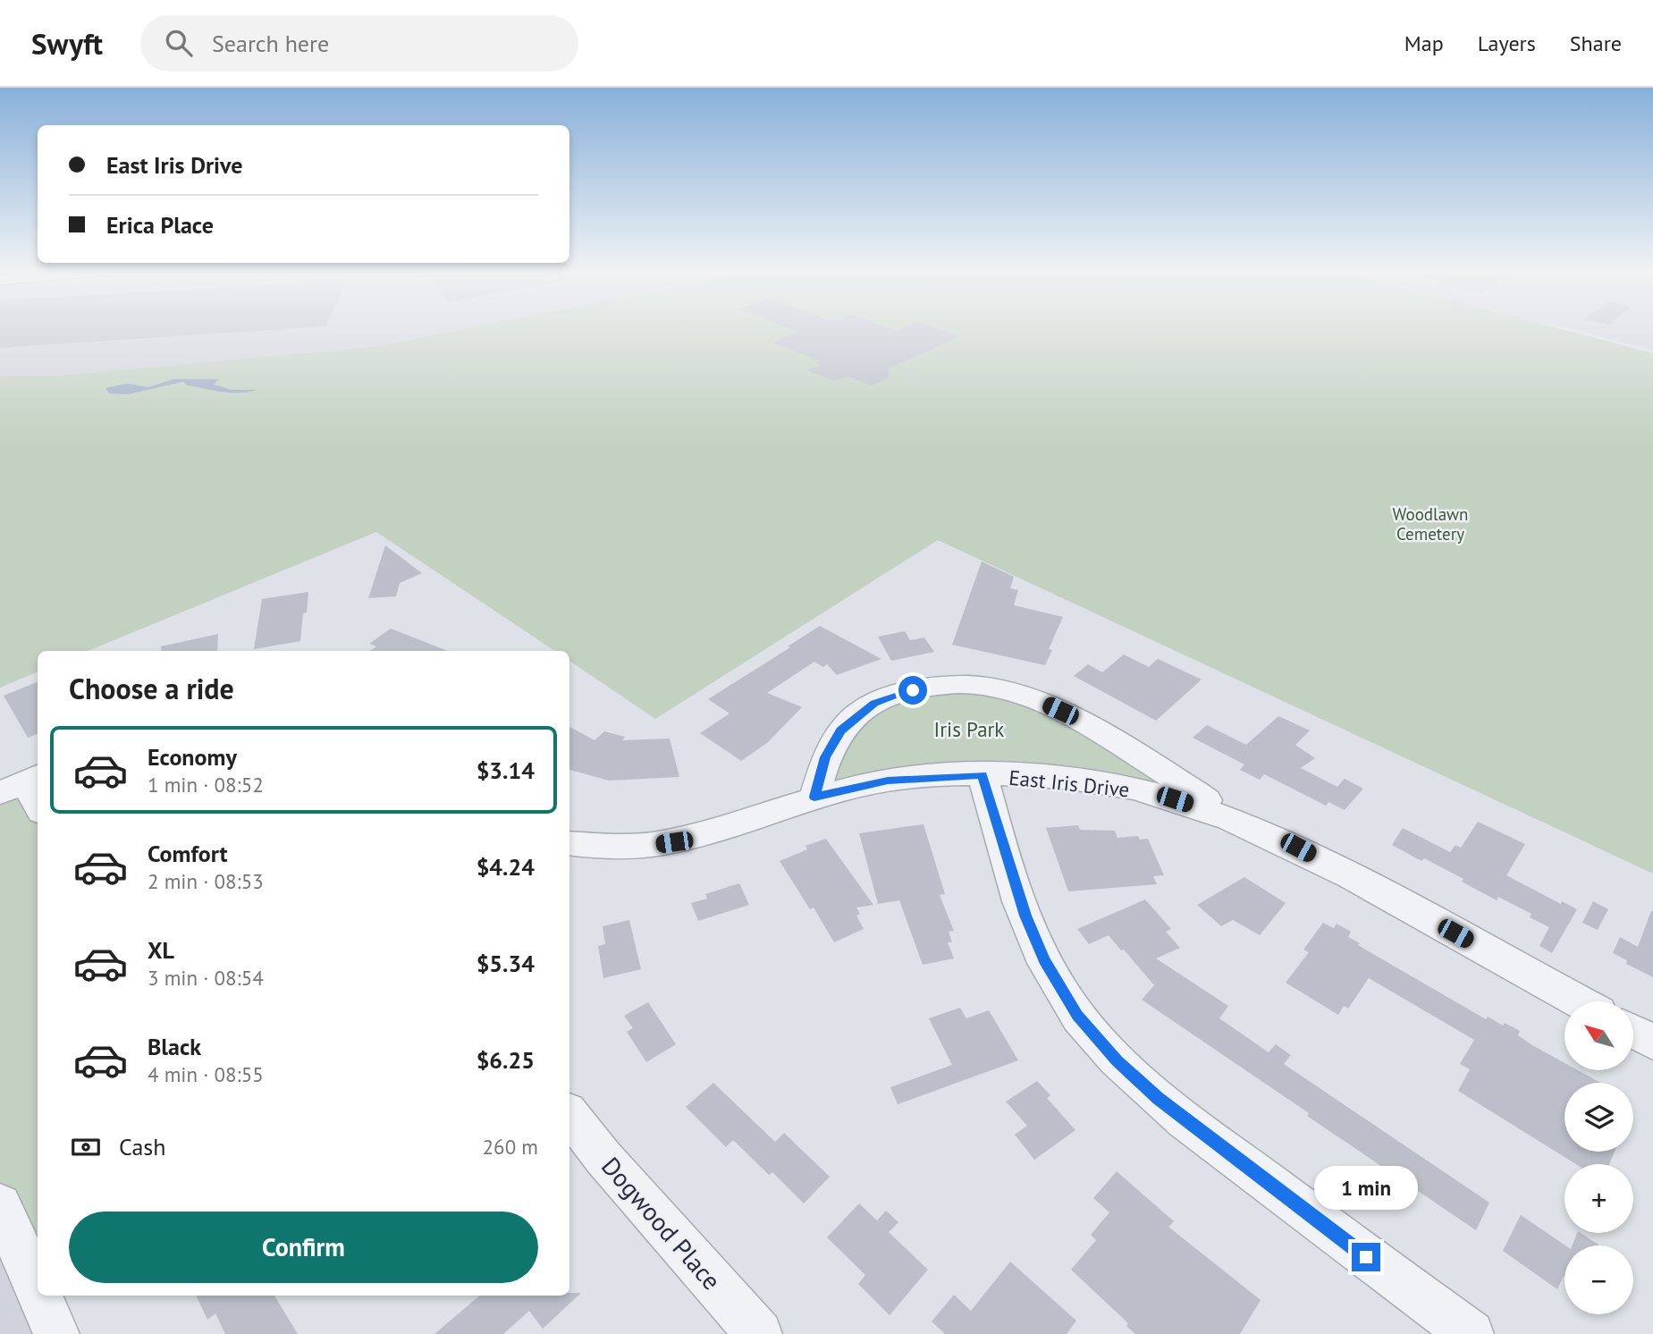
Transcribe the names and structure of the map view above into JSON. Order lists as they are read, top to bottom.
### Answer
{
  "streets": {
    "street": ["East Iris Drive", "Dogwood Place"]
  },
  "parks": ["Woodlawn Cemetery", "Iris Park"],
  "north": "top left",
  "page": {
    "header": "Swyft",
    "search": "Search here",
    "nav": ["Map", "Layers", "Share"],
    "banner": ["East Iris Drive", "Erica Place"],
    "heading": "Choose a ride",
    "list": [
      {
        "name": "Economy",
        "note": "1 min · 08:52",
        "value": "$3.14"
      },
      {
        "name": "Comfort",
        "note": "2 min · 08:53",
        "value": "$4.24"
      },
      {
        "name": "XL",
        "note": "3 min · 08:54",
        "value": "$5.34"
      },
      {
        "name": "Black",
        "note": "4 min · 08:55",
        "value": "$6.25"
      }
    ],
    "map_buttons": ["+", "−"],
    "pay": ["Cash", "260 m"],
    "bubble": "1 min",
    "buttons": "Confirm"
  }
}
